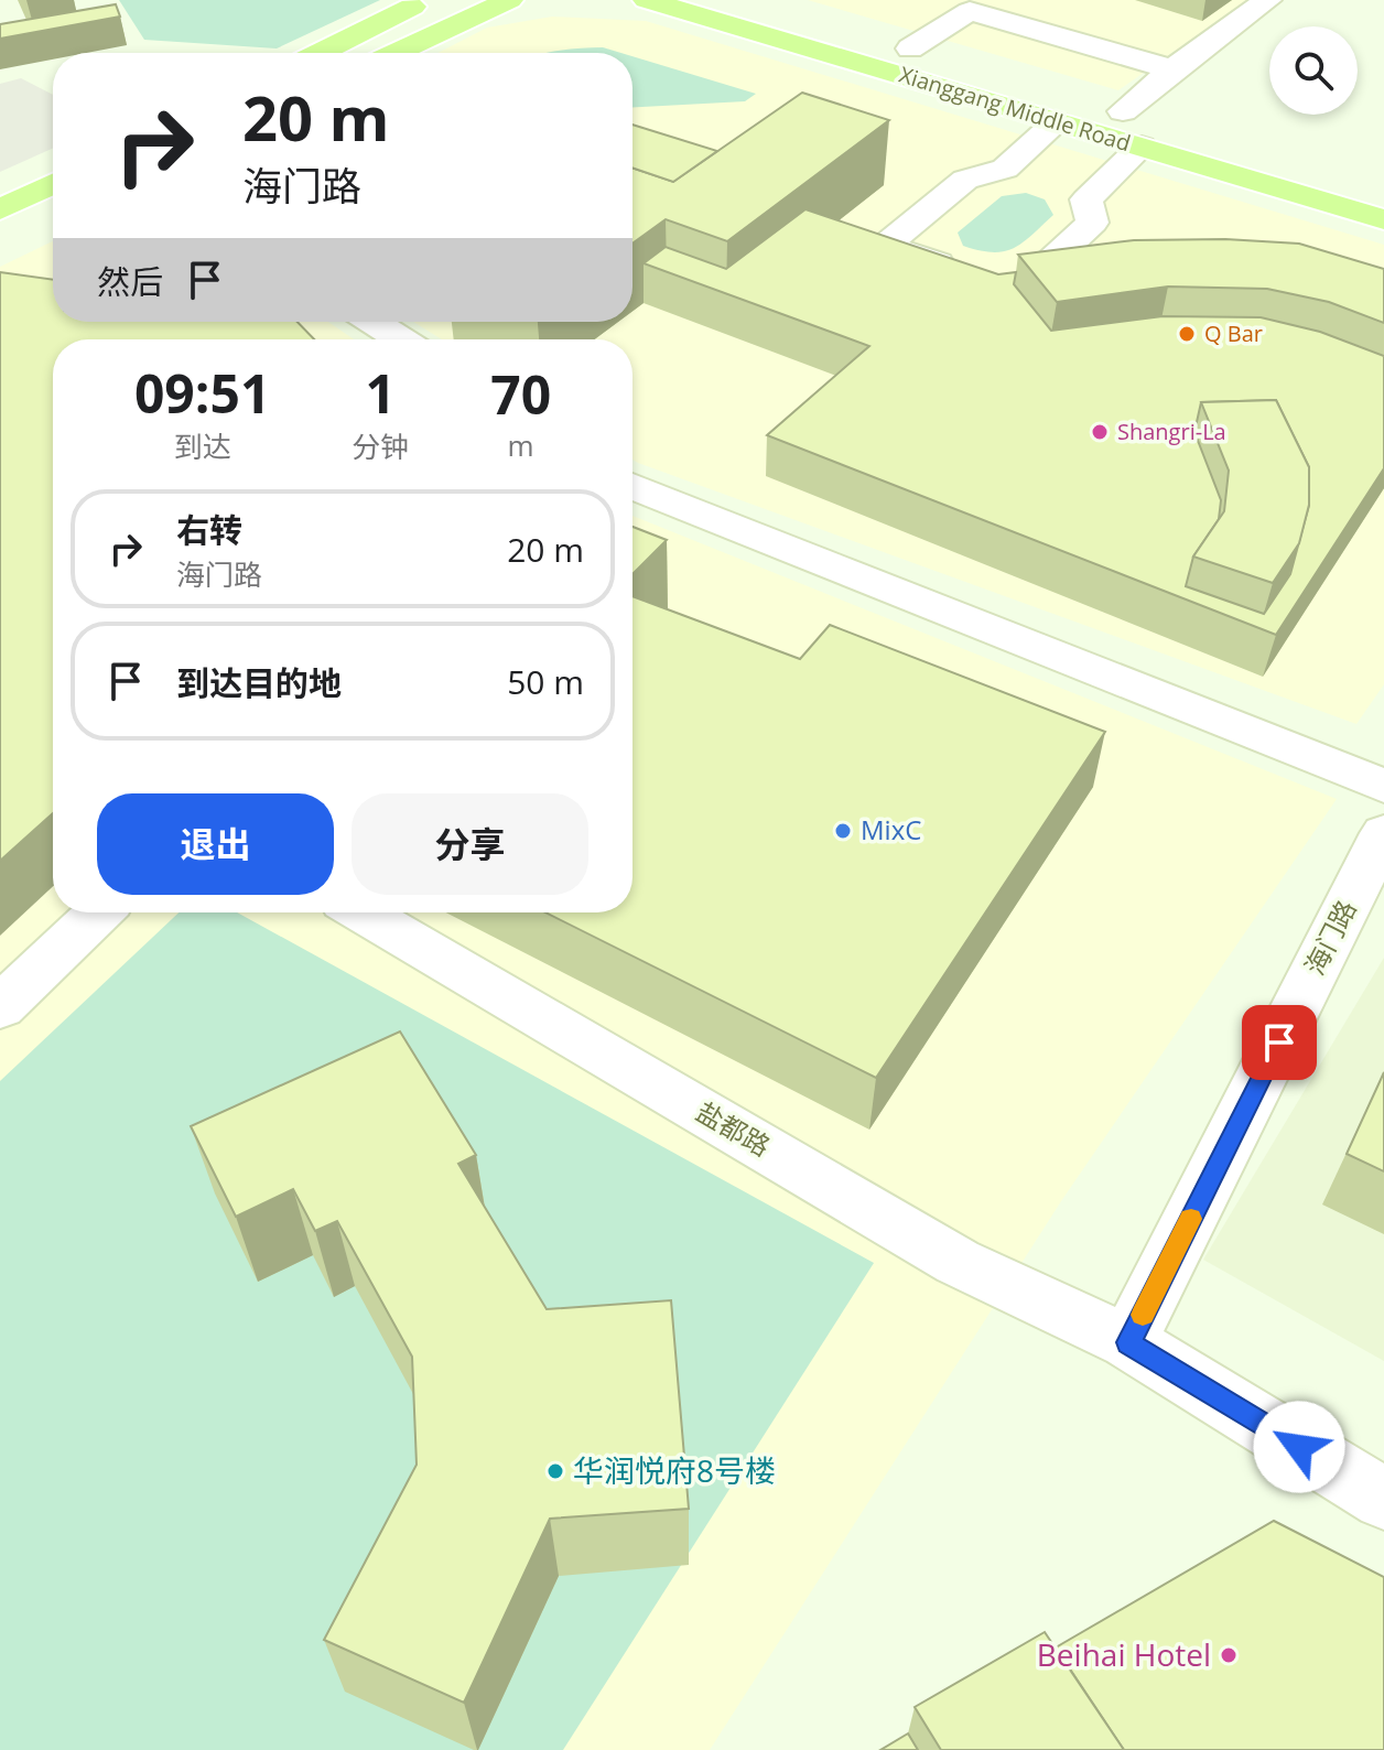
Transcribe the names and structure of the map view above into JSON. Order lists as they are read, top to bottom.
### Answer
{
  "streets": {
    "main road": ["Xianggang Middle Road"],
    "street": ["海门路", "盐都路"]
  },
  "crossings": [
    ["海门路", "盐都路"]
  ],
  "places": [
    "Q Bar",
    "Shangri-La",
    "MixC",
    "华润悦府8号楼",
    "Beihai Hotel"
  ],
  "page": {
    "turn": ["20 m", "海门路"],
    "then": "然后",
    "eta": [
      "09:51",
      "到达",
      "1",
      "分钟",
      "70",
      "m"
    ],
    "list": [
      {
        "name": "右转",
        "note": "海门路",
        "value": "20 m"
      },
      {
        "name": "到达目的地",
        "value": "50 m"
      }
    ],
    "buttons": ["退出", "分享"]
  }
}
